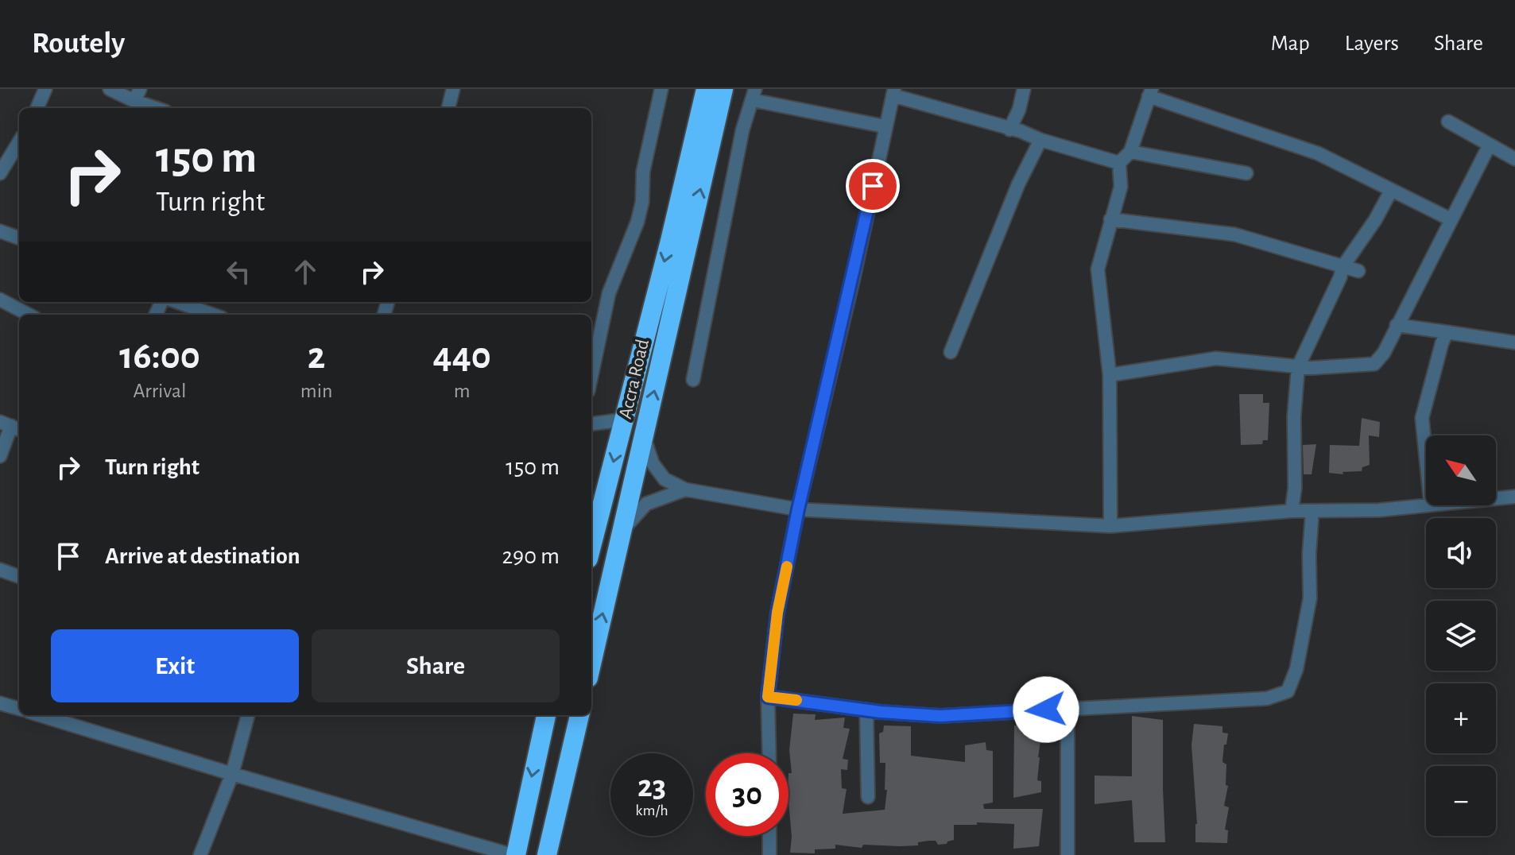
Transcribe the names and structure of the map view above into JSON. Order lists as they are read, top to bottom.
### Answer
{
  "streets": {
    "highway": ["Accra Road"]
  },
  "north": "top left",
  "page": {
    "header": "Routely",
    "nav": ["Map", "Layers", "Share"],
    "turn": ["150 m", "Turn right"],
    "eta": [
      "16:00",
      "Arrival",
      "2",
      "min",
      "440",
      "m"
    ],
    "list": [
      {
        "name": "Turn right",
        "value": "150 m"
      },
      {
        "name": "Arrive at destination",
        "value": "290 m"
      }
    ],
    "map_buttons": ["+", "−"],
    "buttons": ["Exit", "Share"],
    "speed": "23 km/h",
    "limit": "30"
  }
}
